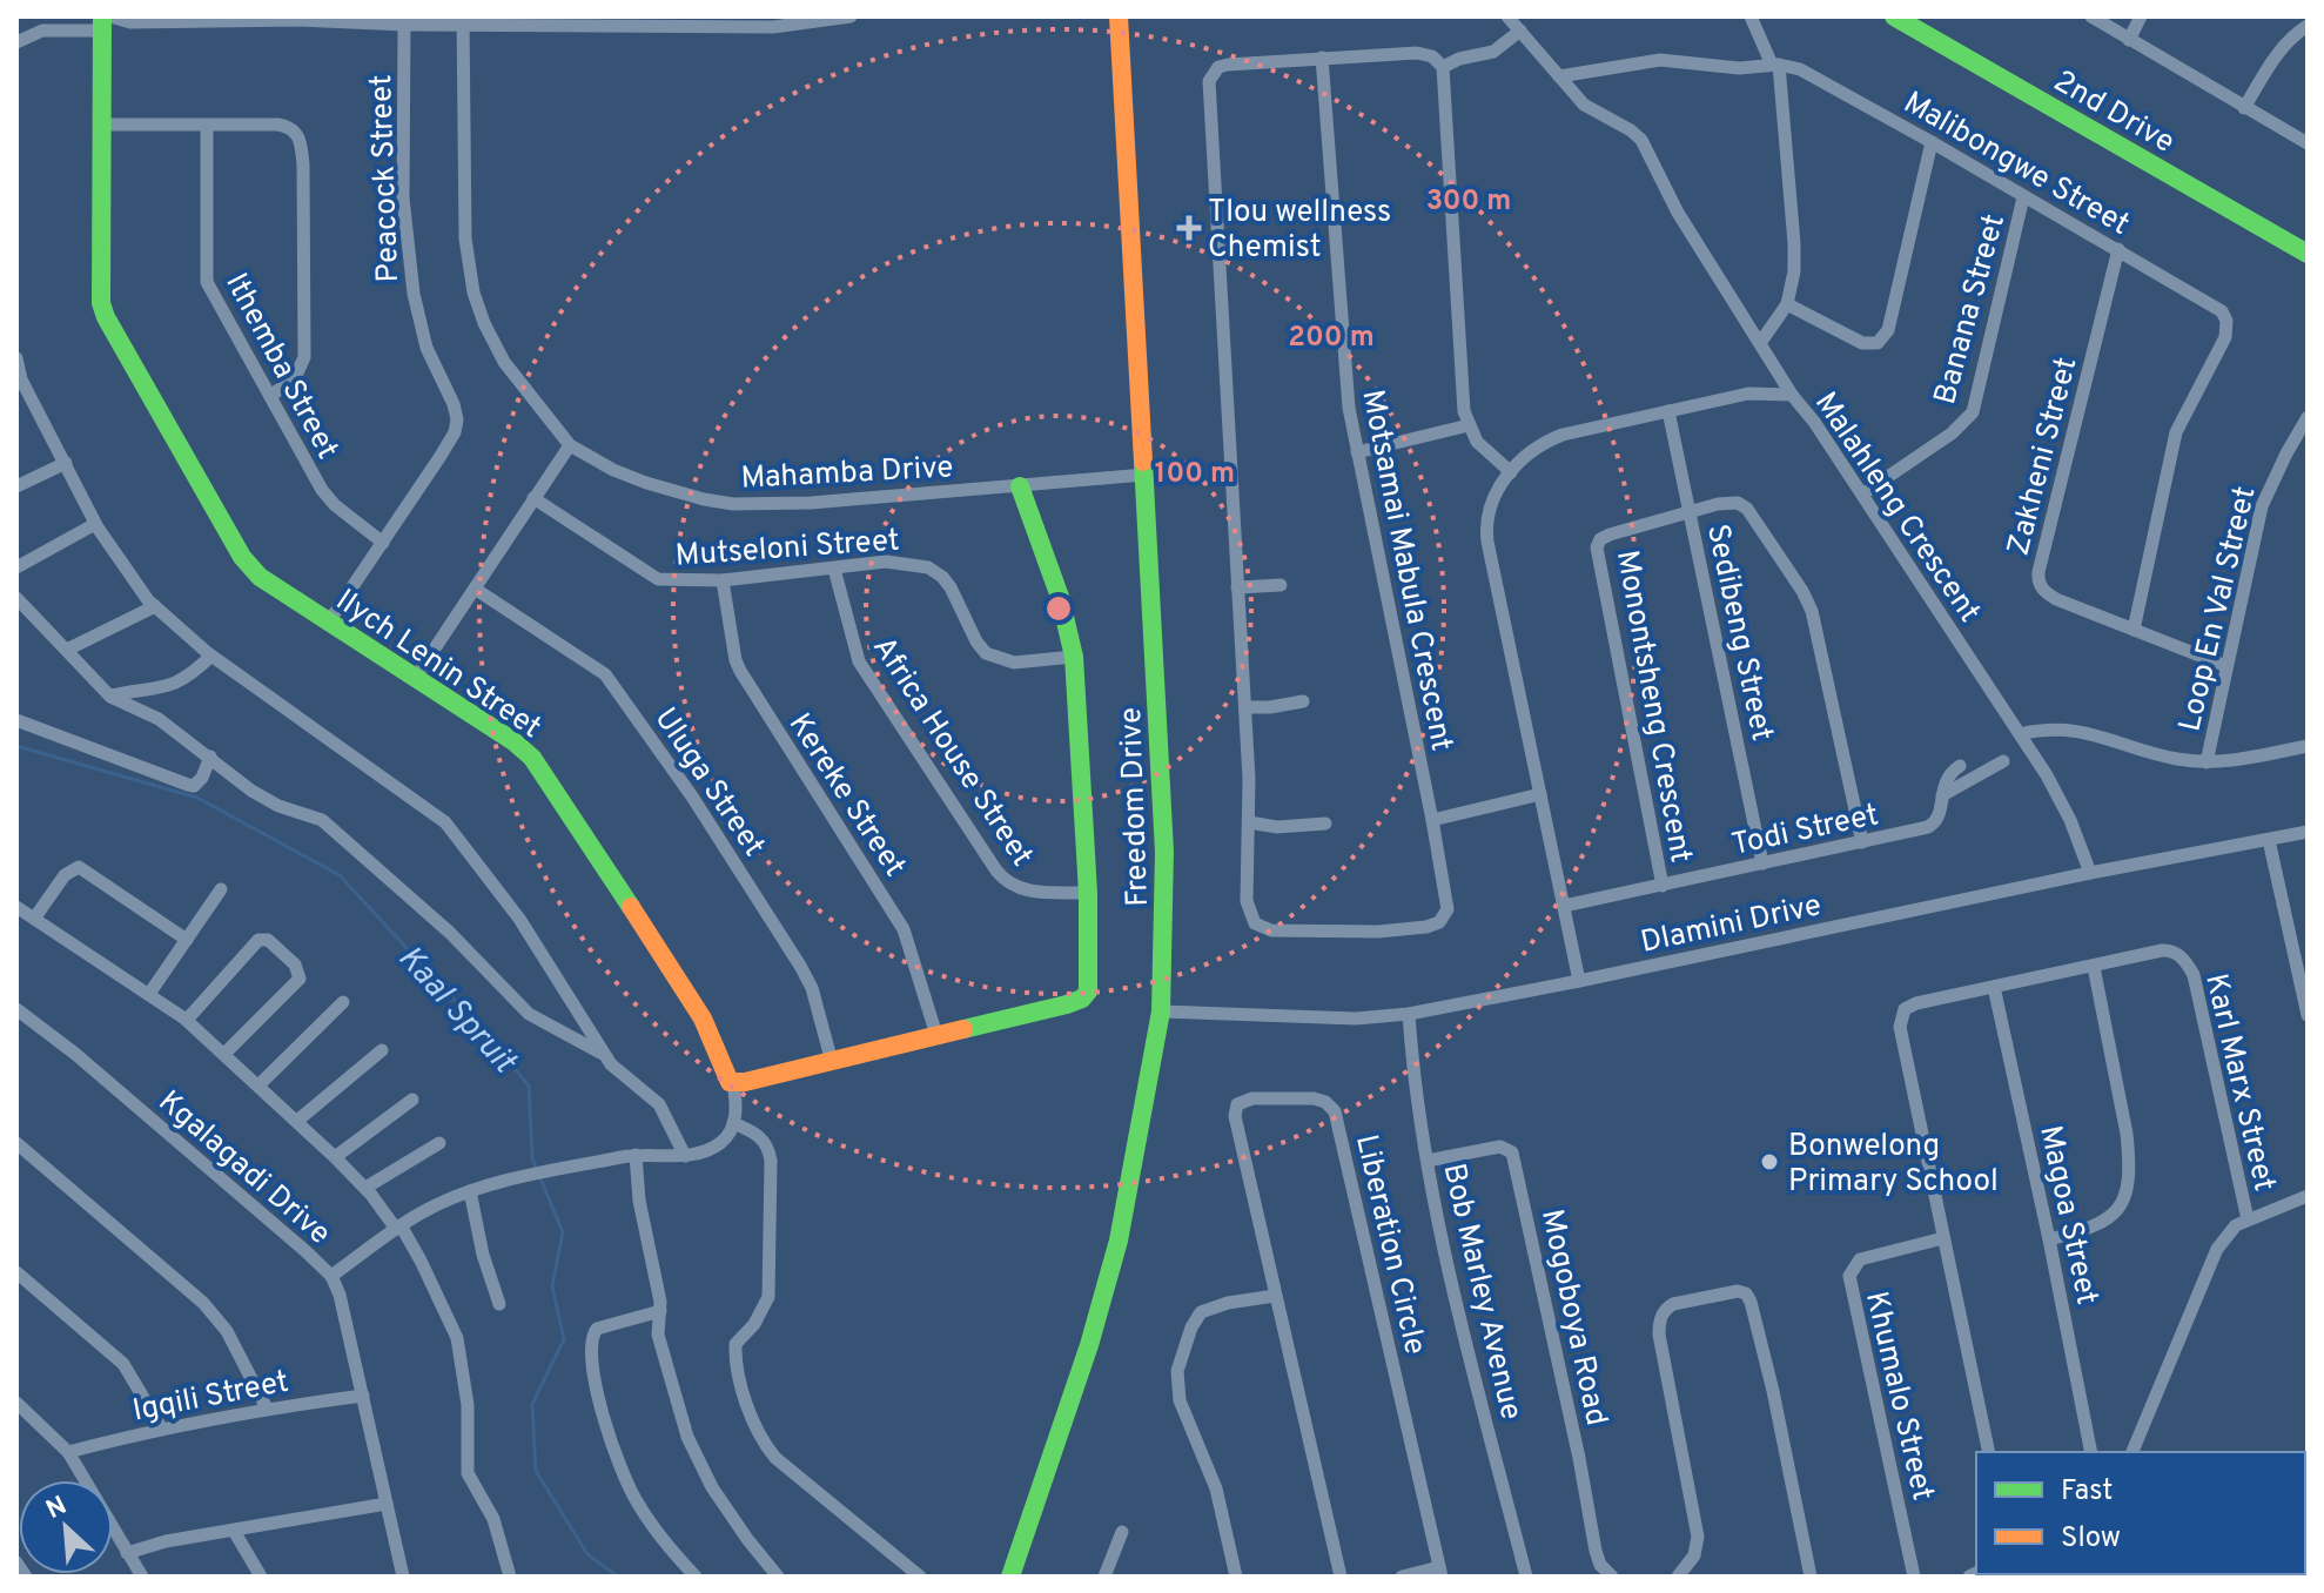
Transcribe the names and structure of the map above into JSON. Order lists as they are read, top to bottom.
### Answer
{
  "streets": {
    "street": [
      "2nd Drive",
      "Malibongwe Street",
      "Peacock Street",
      "Banana Street",
      "Ithemba Street",
      "Zakheni Street",
      "Mahamba Drive",
      "Malahleng Crescent",
      "Mutseloni Street",
      "Motsamai Mabula Crescent",
      "Loop En Val Street",
      "Sedibeng Street",
      "Ilych Lenin Street",
      "Monontsheng Crescent",
      "Africa House Street",
      "Uluga Street",
      "Kereke Street",
      "Freedom Drive",
      "Todi Street",
      "Dlamini Drive",
      "Karl Marx Street",
      "Kgalagadi Drive",
      "Magoa Street",
      "Liberation Circle",
      "Bob Marley Avenue",
      "Mogoboya Road",
      "Igqili Street",
      "Khumalo Street"
    ]
  },
  "crossings": [
    ["Malibongwe Street", "Banana Street"],
    ["Malibongwe Street", "Zakheni Street"],
    ["Peacock Street", "Ithemba Street"],
    ["Peacock Street", "Ilych Lenin Street"],
    ["Banana Street", "Malahleng Crescent"],
    ["Zakheni Street", "Loop En Val Street"],
    ["Mahamba Drive", "Freedom Drive"],
    ["Malahleng Crescent", "Loop En Val Street"],
    ["Malahleng Crescent", "Sedibeng Street"],
    ["Malahleng Crescent", "Todi Street"],
    ["Malahleng Crescent", "Dlamini Drive"],
    ["Mutseloni Street", "Africa House Street"],
    ["Mutseloni Street", "Kereke Street"],
    ["Sedibeng Street", "Monontsheng Crescent"],
    ["Sedibeng Street", "Todi Street"],
    ["Monontsheng Crescent", "Todi Street"],
    ["Freedom Drive", "Dlamini Drive"],
    ["Dlamini Drive", "Bob Marley Avenue"],
    ["Karl Marx Street", "Magoa Street"],
    ["Karl Marx Street", "Khumalo Street"],
    ["Kgalagadi Drive", "Igqili Street"],
    ["Bob Marley Avenue", "Mogoboya Road"]
  ],
  "water": ["Kaal Spruit"],
  "places": {
    "health": ["Tlou wellness Chemist"],
    "other": ["Bonwelong Primary School"]
  },
  "legend": ["Fast", "Slow"],
  "north": "top left",
  "rings": ["300 m", "200 m", "100 m"]
}
